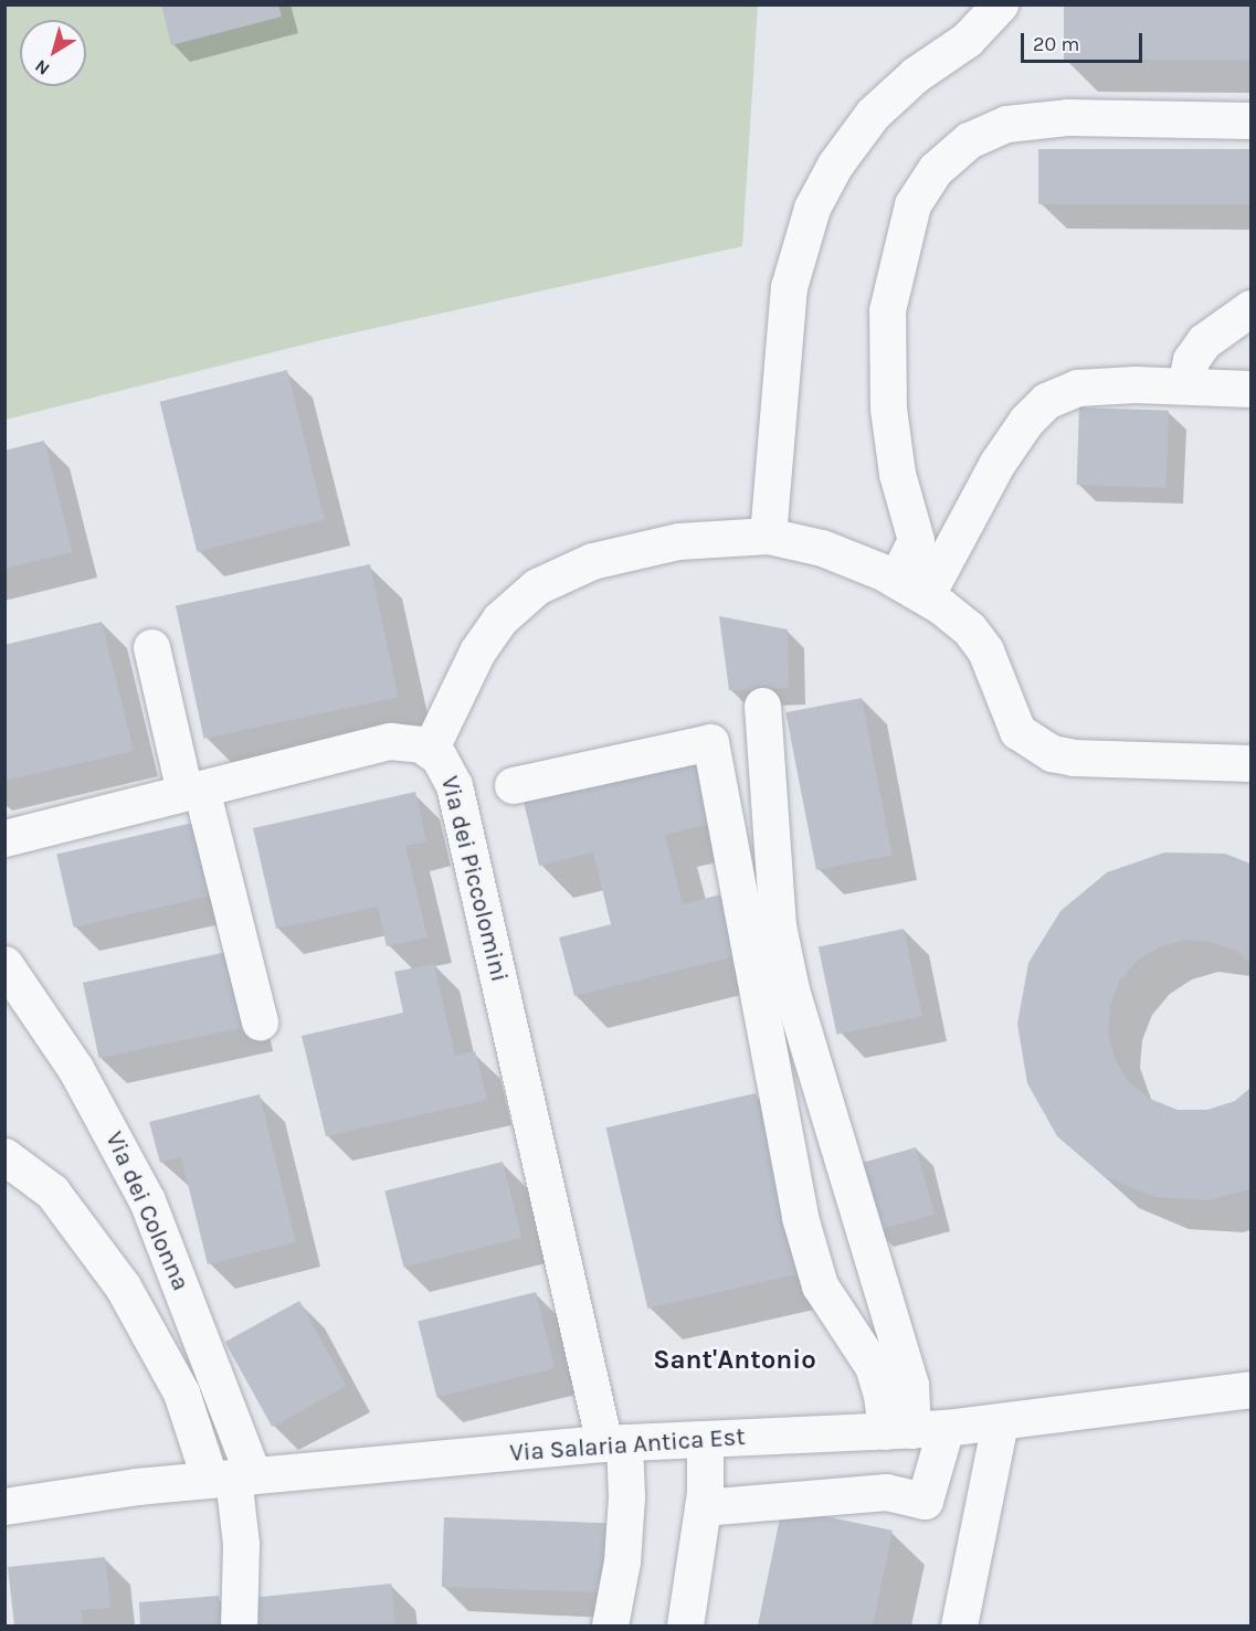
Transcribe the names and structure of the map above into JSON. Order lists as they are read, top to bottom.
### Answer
{
  "streets": {
    "street": ["Via dei Piccolomini", "Via dei Colonna", "Via Salaria Antica Est"]
  },
  "crossings": [
    ["Via dei Piccolomini", "Via Salaria Antica Est"],
    ["Via dei Colonna", "Via Salaria Antica Est"]
  ],
  "districts": ["Sant'Antonio"],
  "scale_bar": "20 m",
  "north": "bottom left"
}
